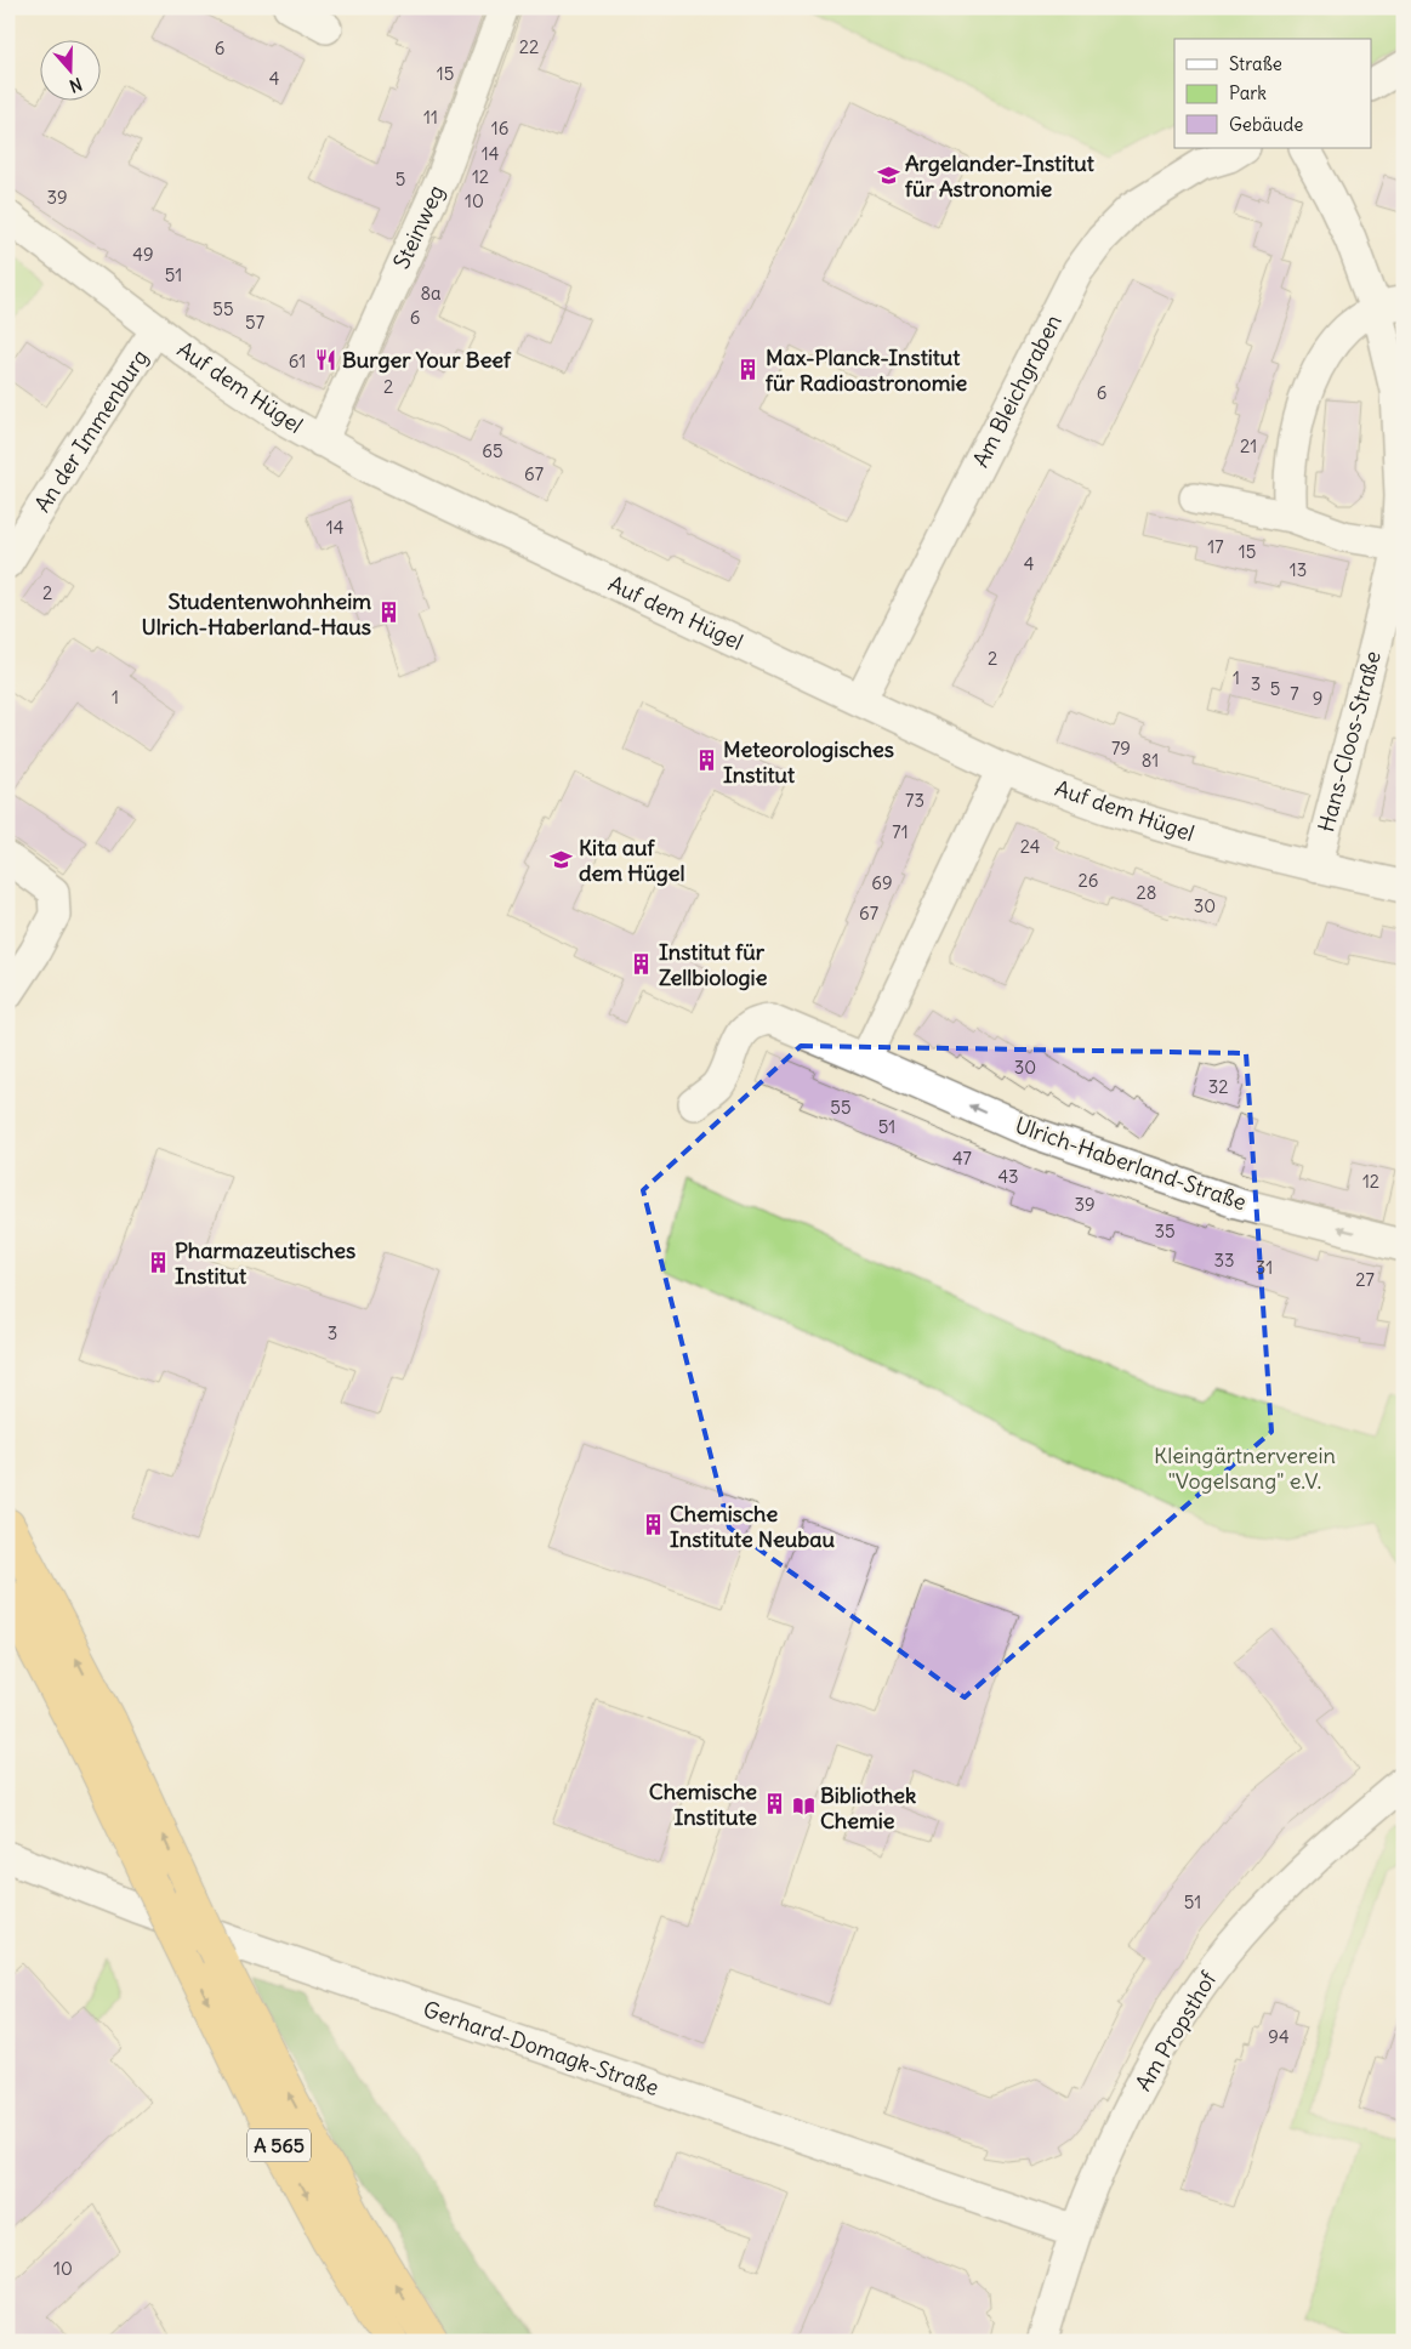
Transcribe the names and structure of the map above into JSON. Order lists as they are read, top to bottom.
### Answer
{
  "streets": {
    "highway": ["A 565"],
    "street": [
      "Steinweg",
      "Auf dem Hügel",
      "Am Bleichgraben",
      "An der Immenburg",
      "Hans-Cloos-Straße",
      "Ulrich-Haberland-Straße",
      "Am Propsthof",
      "Gerhard-Domagk-Straße"
    ]
  },
  "crossings": [
    ["Steinweg", "Auf dem Hügel"],
    ["Auf dem Hügel", "Am Bleichgraben"],
    ["Auf dem Hügel", "An der Immenburg"],
    ["Auf dem Hügel", "Hans-Cloos-Straße"],
    ["Am Propsthof", "Gerhard-Domagk-Straße"]
  ],
  "one_way": ["Ulrich-Haberland-Straße"],
  "parks": ["Kleingärtnerverein \"Vogelsang\" e.V."],
  "places": {
    "school or university": ["Argelander-Institut für Astronomie", "Kita auf dem Hügel"],
    "restaurant": ["Burger Your Beef"],
    "building": [
      "Max-Planck-Institut für Radioastronomie",
      "Studentenwohnheim Ulrich-Haberland-Haus",
      "Meteorologisches Institut",
      "Institut für Zellbiologie",
      "Pharmazeutisches Institut",
      "Chemische Institute Neubau",
      "Chemische Institute"
    ],
    "library": ["Bibliothek Chemie"]
  },
  "house_numbers": [
    "22",
    "6",
    "15",
    "4",
    "11",
    "16",
    "14",
    "12",
    "5",
    "39",
    "10",
    "49",
    "51",
    "8a",
    "55",
    "6",
    "57",
    "61",
    "2",
    "6",
    "21",
    "65",
    "67",
    "14",
    "17",
    "15",
    "4",
    "13",
    "2",
    "2",
    "1",
    "3",
    "5",
    "7",
    "1",
    "9",
    "79",
    "81",
    "73",
    "71",
    "24",
    "26",
    "69",
    "28",
    "30",
    "67",
    "30",
    "32",
    "55",
    "51",
    "47",
    "43",
    "12",
    "39",
    "35",
    "33",
    "31",
    "27",
    "3",
    "51",
    "94",
    "10"
  ],
  "legend": ["Straße", "Park", "Gebäude"],
  "north": "bottom"
}
